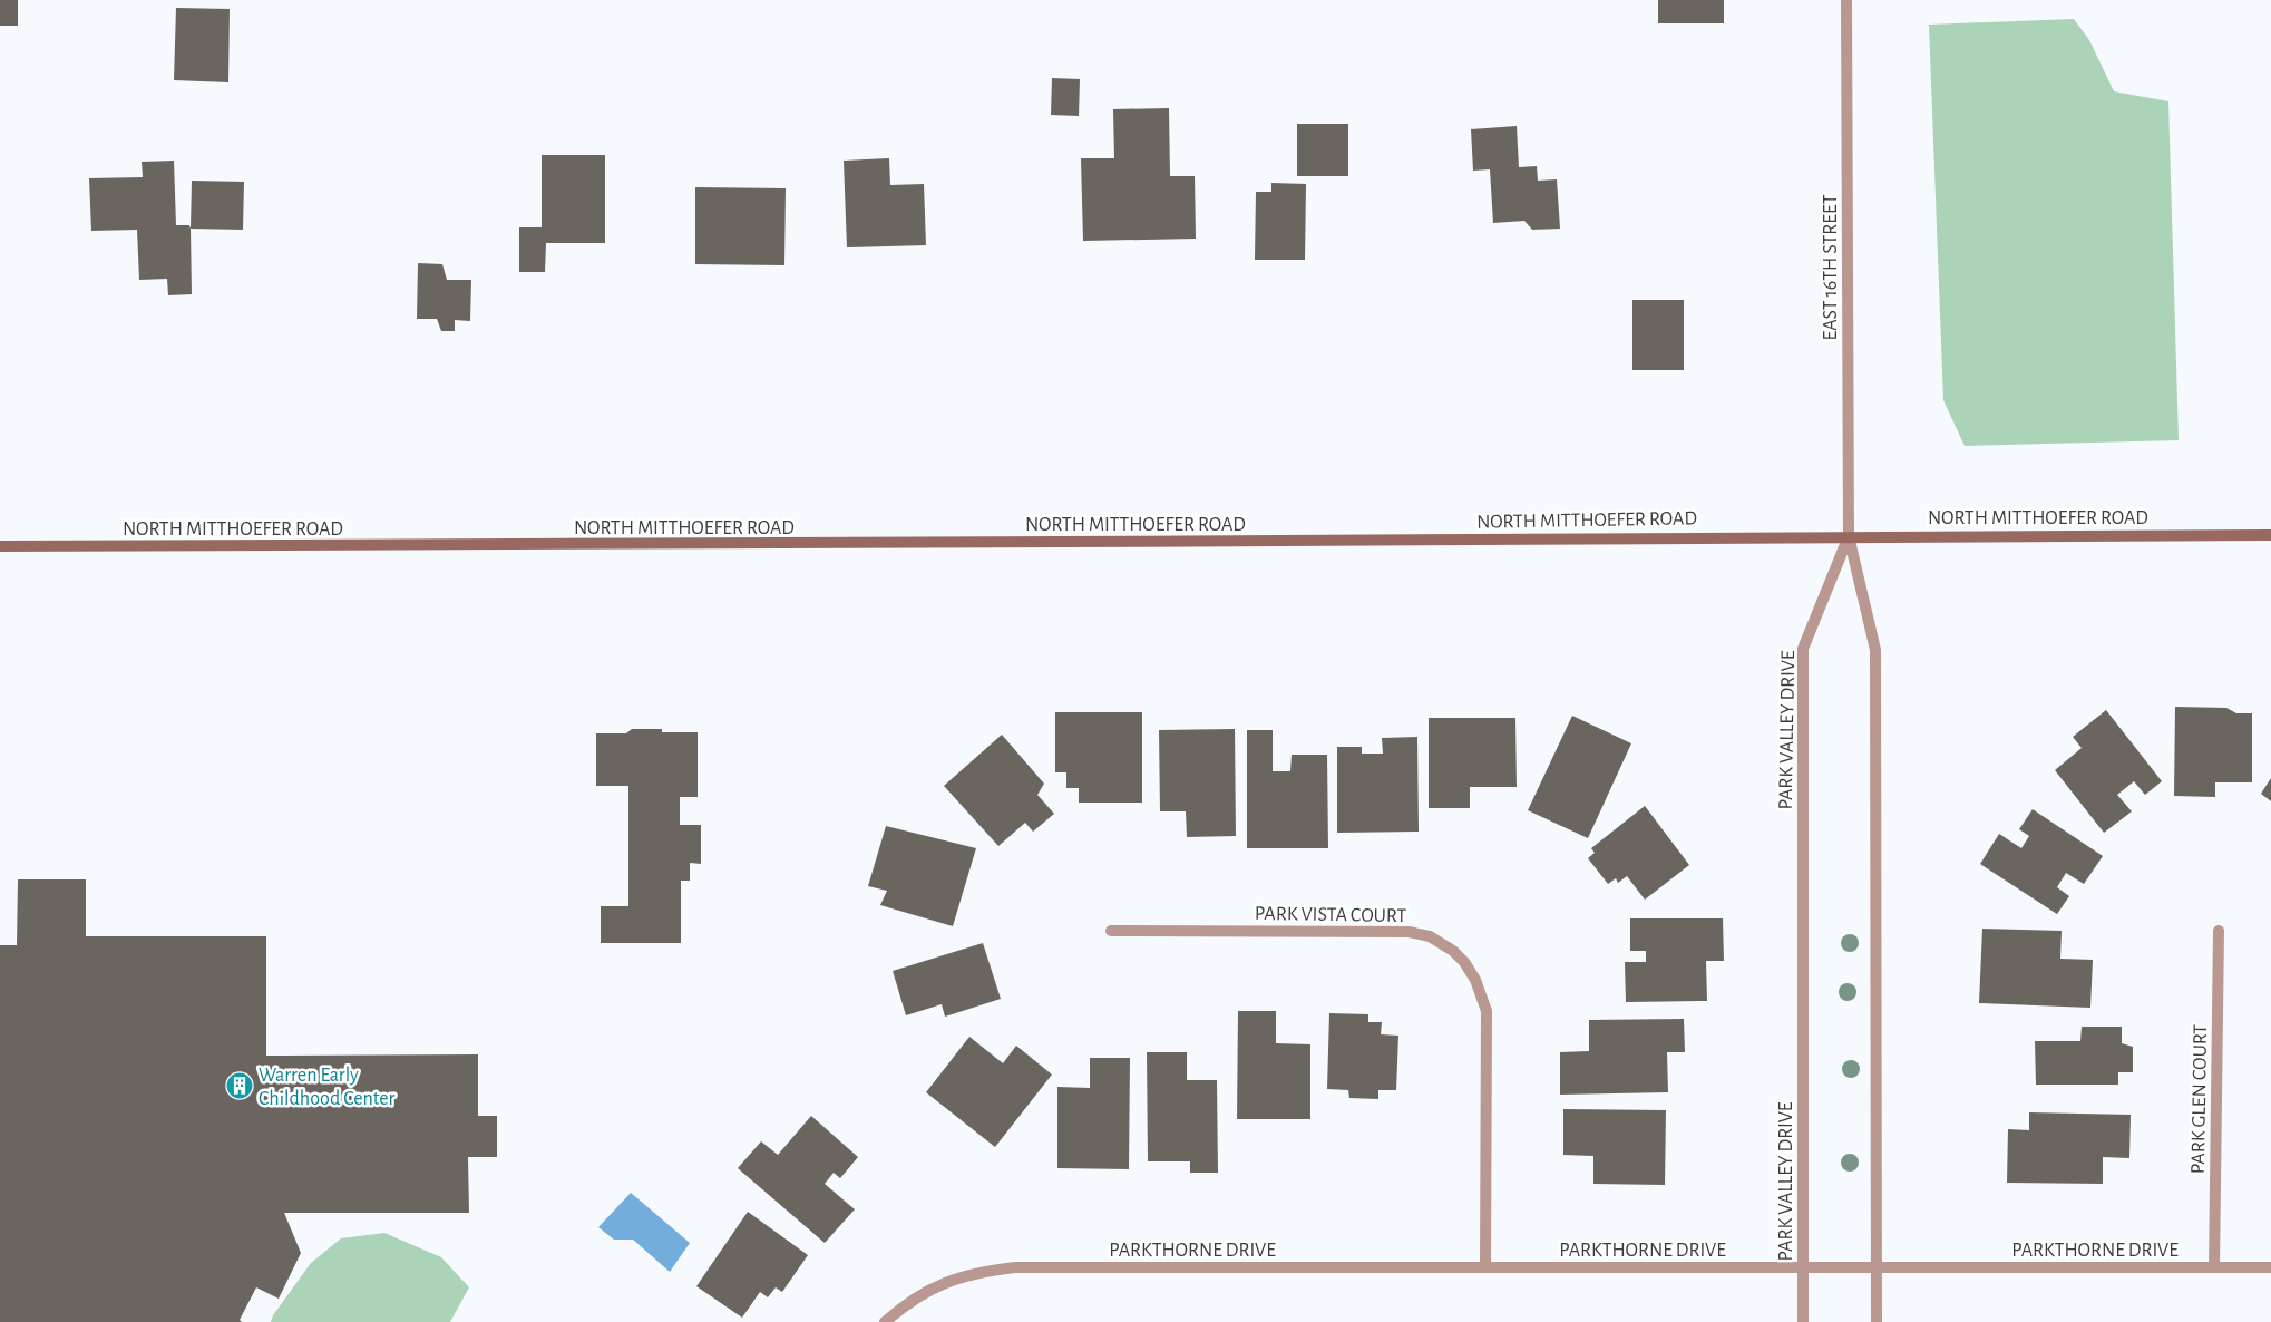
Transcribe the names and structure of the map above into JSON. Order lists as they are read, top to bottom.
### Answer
{
  "streets": {
    "main road": ["NORTH MITTHOEFER ROAD"],
    "street": [
      "EAST 16TH STREET",
      "PARK VALLEY DRIVE",
      "PARK VISTA COURT",
      "PARK GLEN COURT",
      "PARKTHORNE DRIVE"
    ]
  },
  "crossings": [
    ["EAST 16TH STREET", "NORTH MITTHOEFER ROAD"],
    ["EAST 16TH STREET", "PARK VALLEY DRIVE"],
    ["NORTH MITTHOEFER ROAD", "PARK VALLEY DRIVE"],
    ["PARK VALLEY DRIVE", "PARKTHORNE DRIVE"],
    ["PARK VISTA COURT", "PARKTHORNE DRIVE"],
    ["PARK GLEN COURT", "PARKTHORNE DRIVE"]
  ],
  "places": {
    "building": ["Warren Early Childhood Center"]
  }
}
